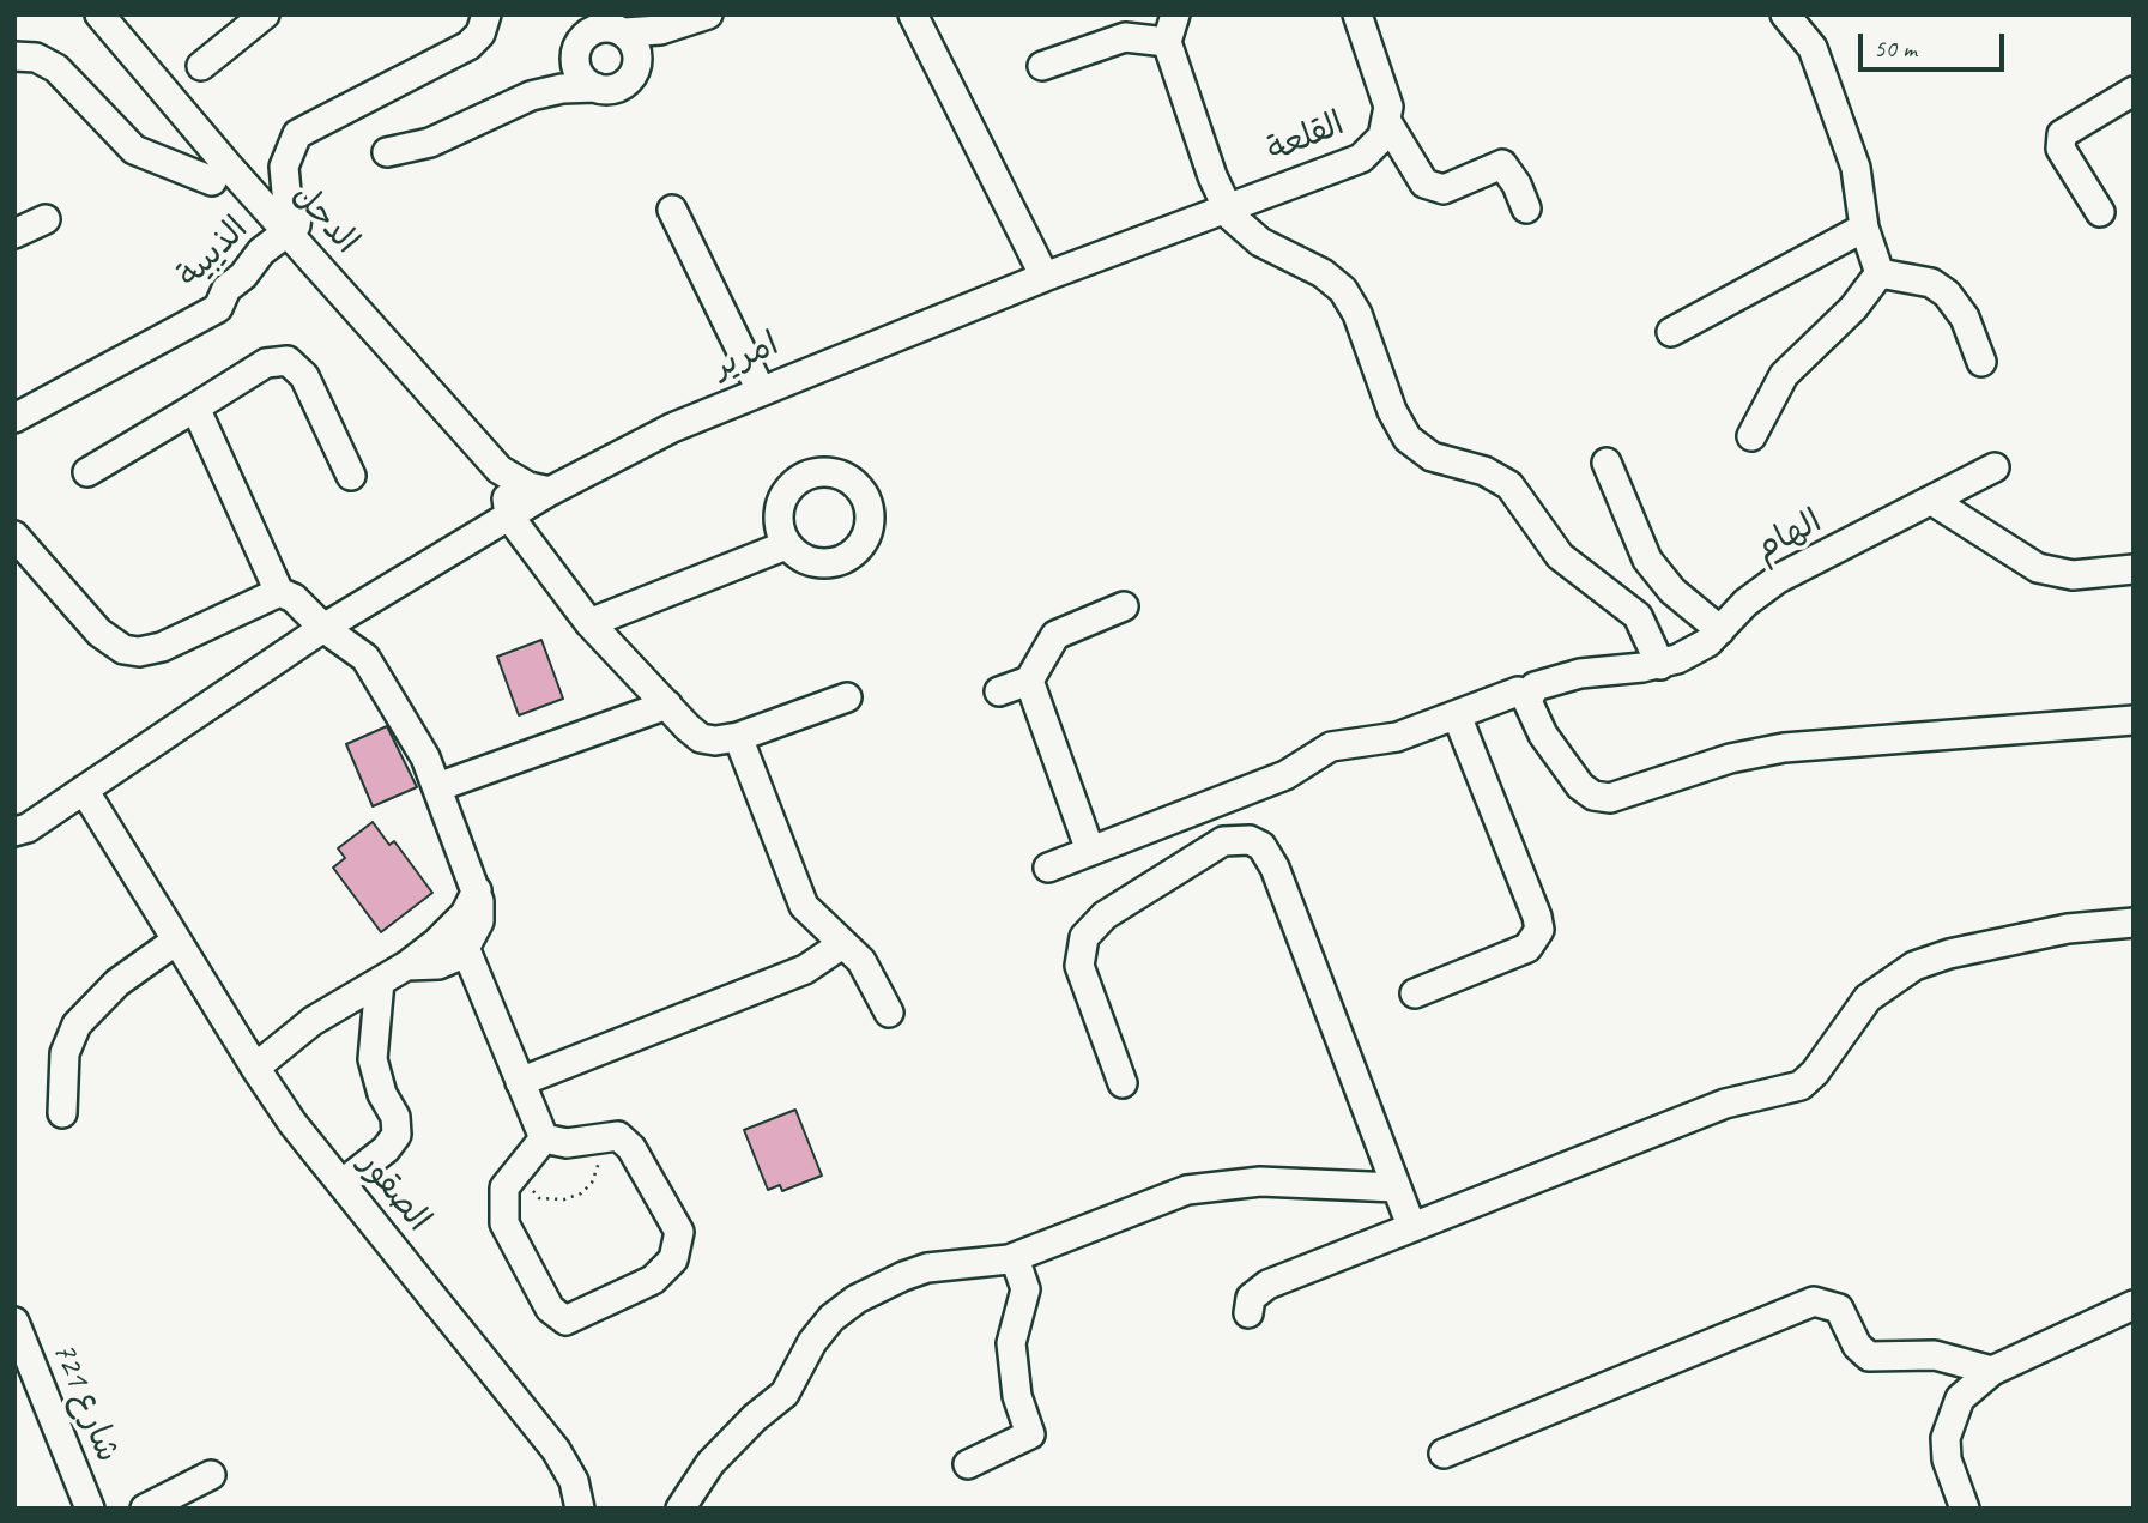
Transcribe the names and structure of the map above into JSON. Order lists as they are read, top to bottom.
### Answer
{
  "streets": {
    "street": [
      "القلعة",
      "الدحل",
      "الذيبية",
      "امرير",
      "الهام",
      "الصقور",
      "شارع 721"
    ]
  },
  "crossings": [
    ["القلعة", "امرير"],
    ["الدحل", "الذيبية"]
  ],
  "scale_bar": "50 m"
}
